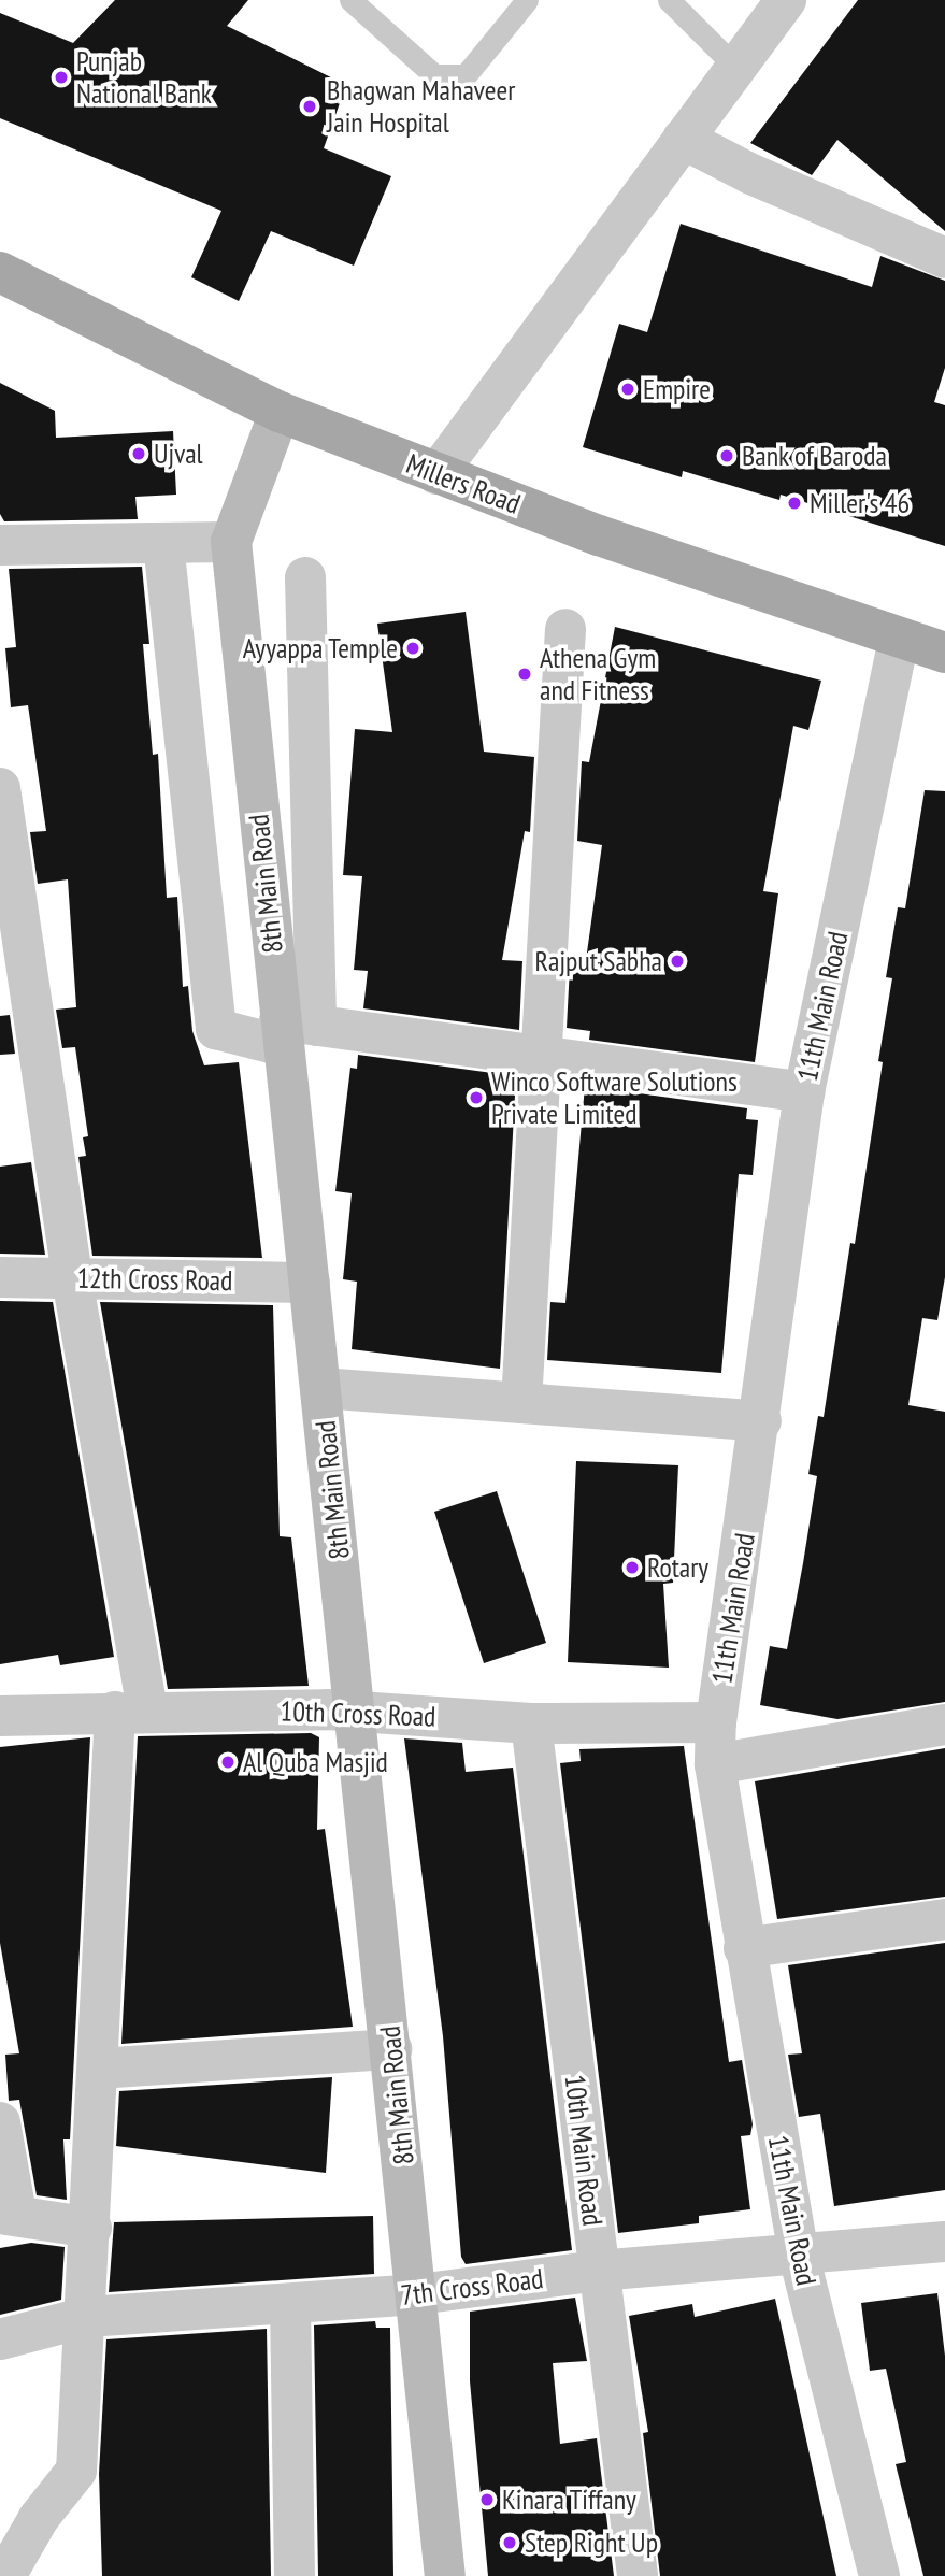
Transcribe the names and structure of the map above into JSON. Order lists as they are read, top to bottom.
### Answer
{
  "streets": {
    "main road": ["Millers Road"],
    "street": [
      "8th Main Road",
      "11th Main Road",
      "12th Cross Road",
      "10th Cross Road",
      "10th Main Road",
      "7th Cross Road"
    ]
  },
  "crossings": [
    ["Millers Road", "8th Main Road"],
    ["Millers Road", "11th Main Road"],
    ["8th Main Road", "12th Cross Road"],
    ["8th Main Road", "10th Cross Road"],
    ["8th Main Road", "7th Cross Road"],
    ["11th Main Road", "10th Cross Road"],
    ["11th Main Road", "7th Cross Road"],
    ["10th Cross Road", "10th Main Road"],
    ["10th Main Road", "7th Cross Road"]
  ],
  "places": [
    "Punjab National Bank",
    "Bhagwan Mahaveer Jain Hospital",
    "Empire",
    "Ujval",
    "Bank of Baroda",
    "Miller's 46",
    "Ayyappa Temple",
    "Athena Gym and Fitness",
    "Rajput Sabha",
    "Winco Software Solutions Private Limited",
    "Rotary",
    "Al Quba Masjid",
    "Kinara Tiffany",
    "Step Right Up"
  ]
}
